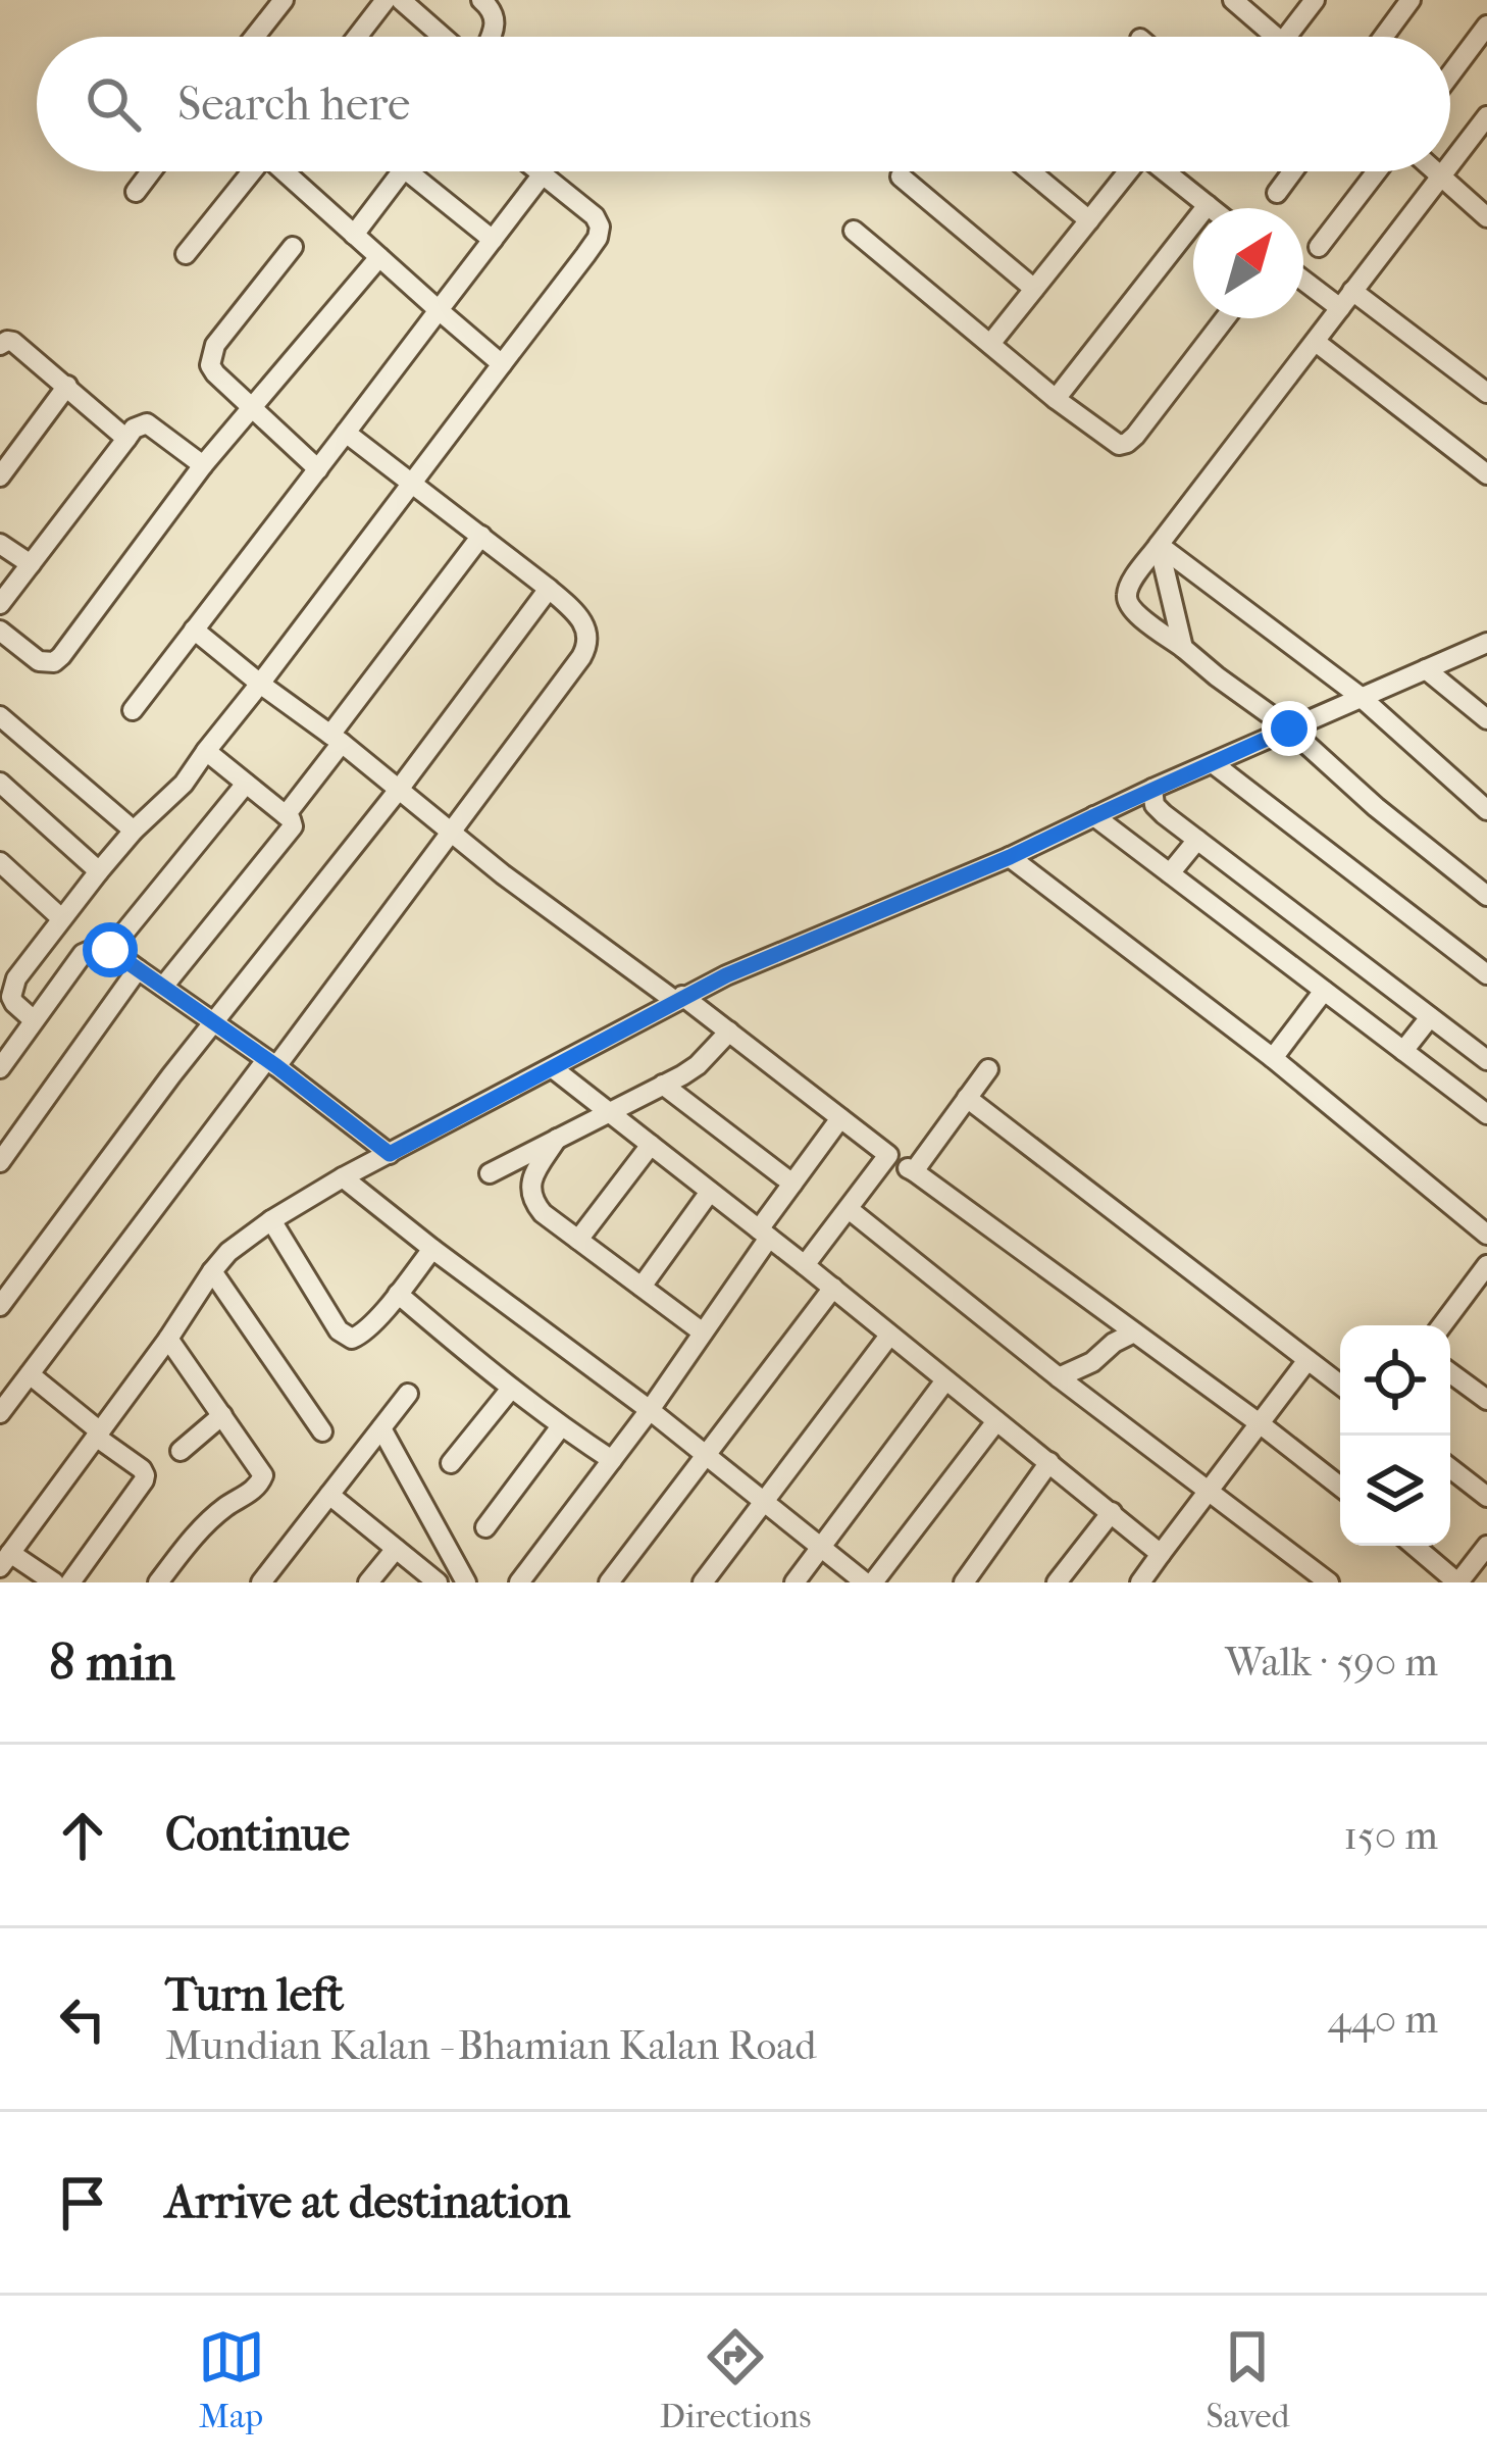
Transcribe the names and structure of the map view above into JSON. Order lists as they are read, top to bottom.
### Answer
{
  "north": "top right",
  "page": {
    "search": "Search here",
    "heading": ["8 min", "Walk · 590 m"],
    "list": [
      ["Continue", "150 m"],
      ["Turn left", "Mundian Kalan - Bhamian Kalan Road", "440 m"],
      "Arrive at destination"
    ],
    "nav": ["Map", "Directions", "Saved"]
  }
}
